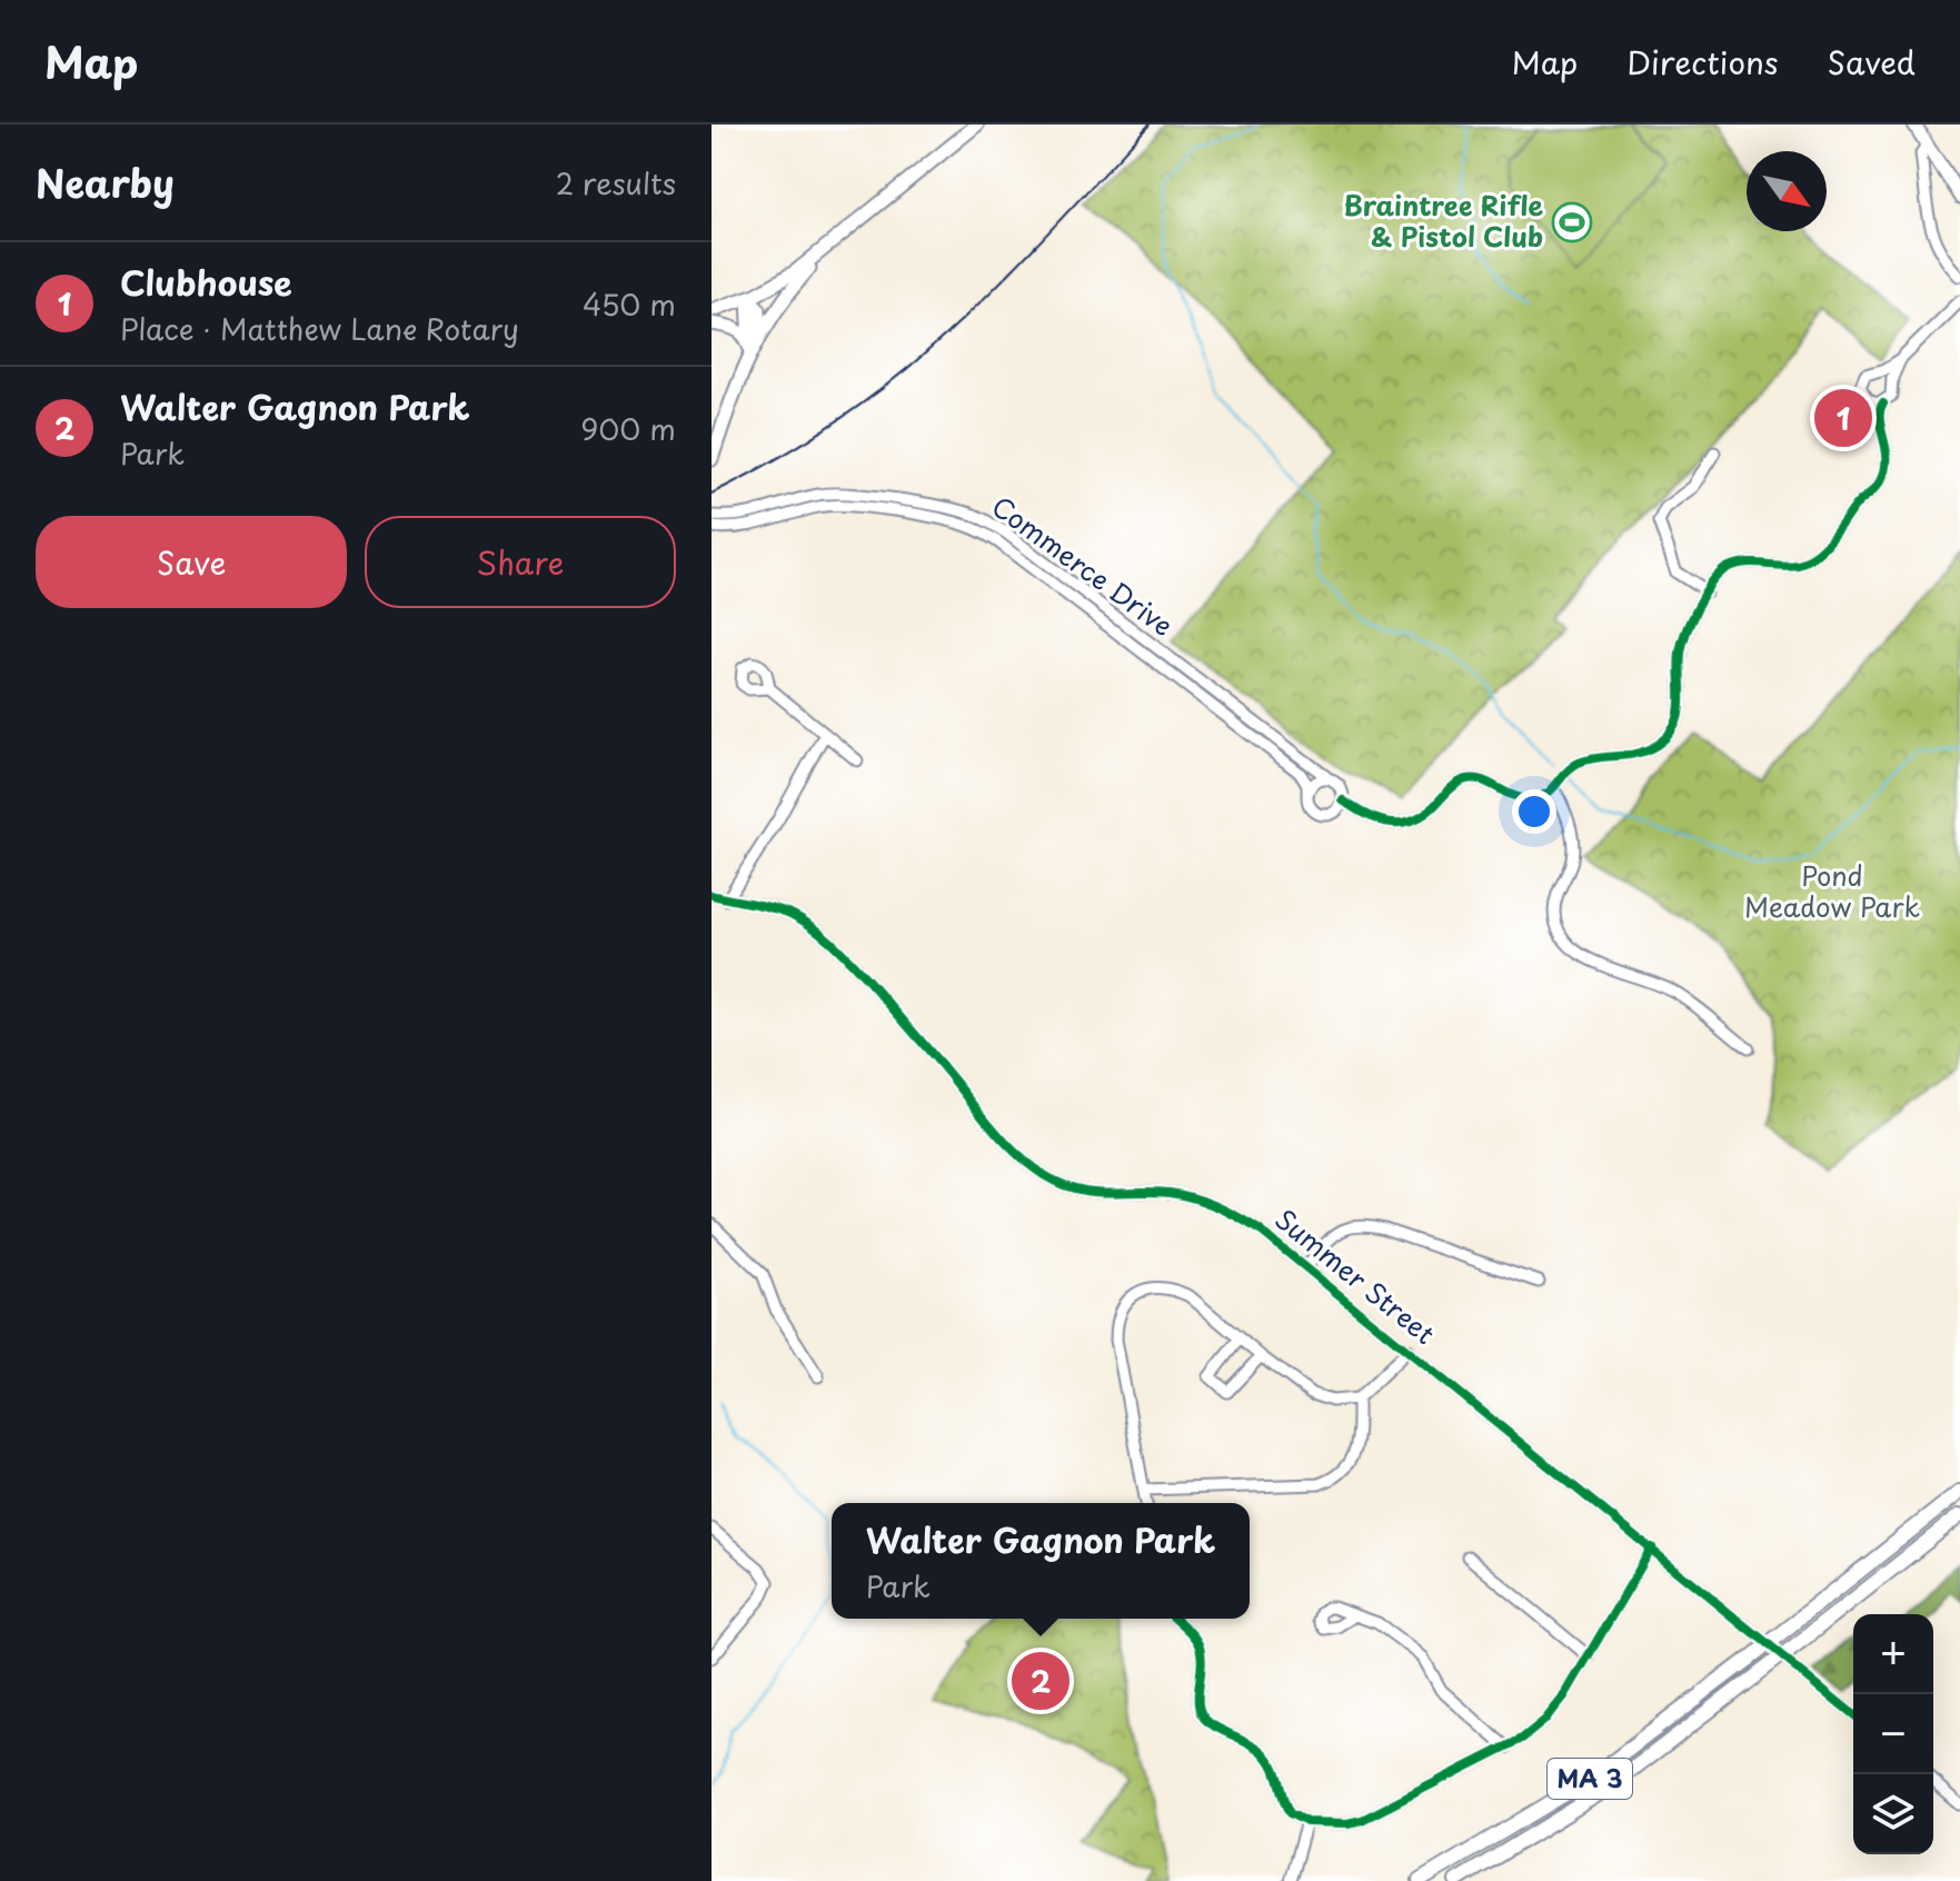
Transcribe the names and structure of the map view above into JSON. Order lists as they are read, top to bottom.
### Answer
{
  "streets": {
    "highway": ["MA 3"],
    "street": ["Commerce Drive", "Summer Street"]
  },
  "parks": ["Pond Meadow Park"],
  "places": {
    "sports": ["Braintree Rifle & Pistol Club"]
  },
  "north": "bottom right",
  "page": {
    "header": "Map",
    "nav": ["Map", "Directions", "Saved"],
    "heading": ["Nearby", "2 results"],
    "list": [
      {
        "mark": "1",
        "name": "Clubhouse",
        "note": "Place · Matthew Lane Rotary",
        "value": "450 m"
      },
      {
        "mark": "2",
        "name": "Walter Gagnon Park",
        "note": "Park",
        "value": "900 m"
      }
    ],
    "pins": ["1", "2"],
    "buttons": ["Save", "Share"],
    "popup": ["Walter Gagnon Park", "Park"],
    "map_buttons": ["+", "−"]
  }
}
